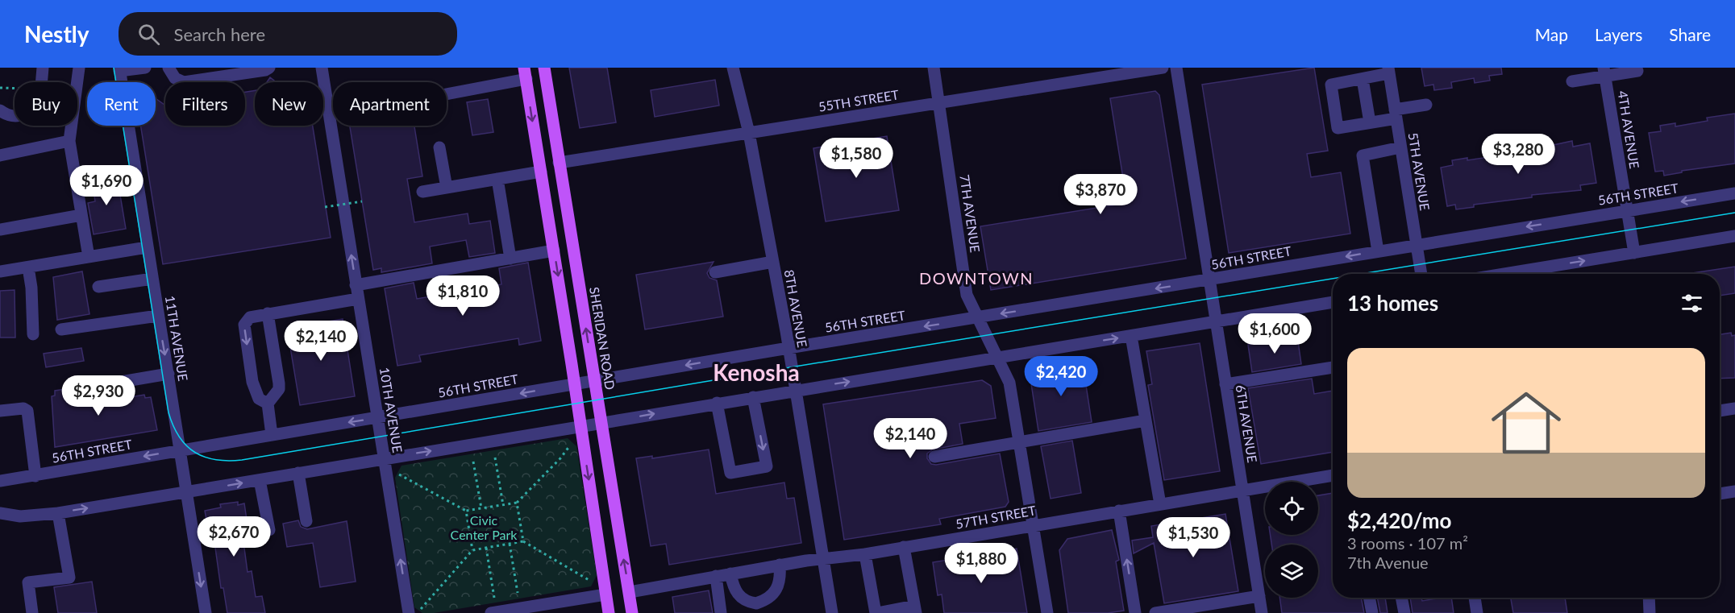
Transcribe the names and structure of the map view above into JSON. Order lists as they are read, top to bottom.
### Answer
{
  "streets": {
    "main road": ["SHERIDAN ROAD"],
    "street": [
      "55TH STREET",
      "4TH AVENUE",
      "5TH AVENUE",
      "56TH STREET",
      "7TH AVENUE",
      "8TH AVENUE",
      "11TH AVENUE",
      "10TH AVENUE",
      "6TH AVENUE",
      "57TH STREET"
    ]
  },
  "crossings": [
    ["55TH STREET", "7TH AVENUE"],
    ["55TH STREET", "8TH AVENUE"],
    ["55TH STREET", "SHERIDAN ROAD"],
    ["4TH AVENUE", "56TH STREET"],
    ["5TH AVENUE", "56TH STREET"],
    ["56TH STREET", "7TH AVENUE"],
    ["56TH STREET", "8TH AVENUE"],
    ["56TH STREET", "11TH AVENUE"],
    ["56TH STREET", "SHERIDAN ROAD"],
    ["56TH STREET", "10TH AVENUE"],
    ["56TH STREET", "6TH AVENUE"],
    ["7TH AVENUE", "57TH STREET"],
    ["8TH AVENUE", "57TH STREET"],
    ["SHERIDAN ROAD", "57TH STREET"],
    ["6TH AVENUE", "57TH STREET"]
  ],
  "one_way": ["10TH AVENUE"],
  "districts": ["DOWNTOWN", "Kenosha"],
  "parks": ["Civic Center Park"],
  "page": {
    "header": "Nestly",
    "search": "Search here",
    "nav": ["Map", "Layers", "Share"],
    "chip": [
      "Buy",
      "Rent",
      "Filters",
      "New",
      "Apartment"
    ],
    "price": [
      "$3,280",
      "$1,580",
      "$1,690",
      "$3,870",
      "$1,810",
      "$1,600",
      "$2,140",
      "$2,420",
      "$2,930",
      "$2,140",
      "$2,670",
      "$1,530",
      "$1,880"
    ],
    "heading": "13 homes",
    "list": [
      {
        "name": "$2,420/mo",
        "note": "3 rooms · 107 m² · 7th Avenue"
      }
    ]
  }
}
